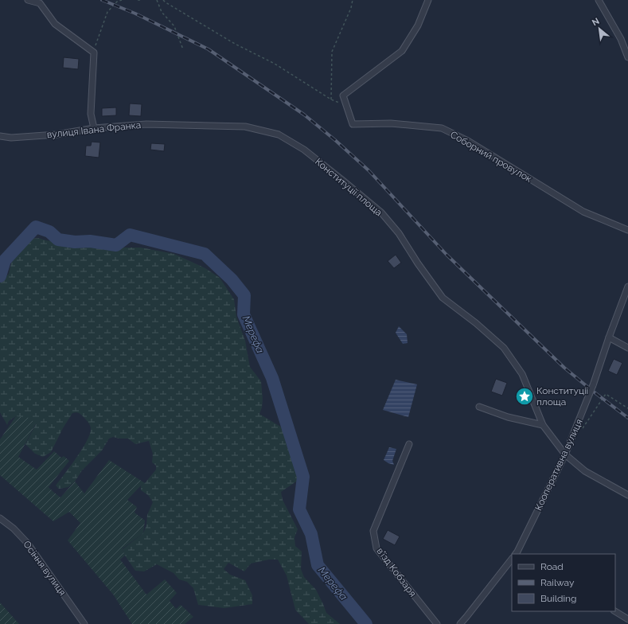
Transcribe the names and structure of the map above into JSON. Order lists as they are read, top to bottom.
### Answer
{
  "streets": {
    "street": [
      "вулиця Івана Франка",
      "Соборний провулок",
      "Конституції площа",
      "Кооперативна вулиця",
      "Осіння вулиця",
      "в’їзд Кобзаря"
    ]
  },
  "crossings": [
    ["вулиця Івана Франка", "Конституції площа"],
    ["Конституції площа", "Кооперативна вулиця"]
  ],
  "water": ["Мерефа"],
  "places": {
    "place": ["Конституції площа"]
  },
  "legend": ["Road", "Railway", "Building"],
  "north": "top left"
}
